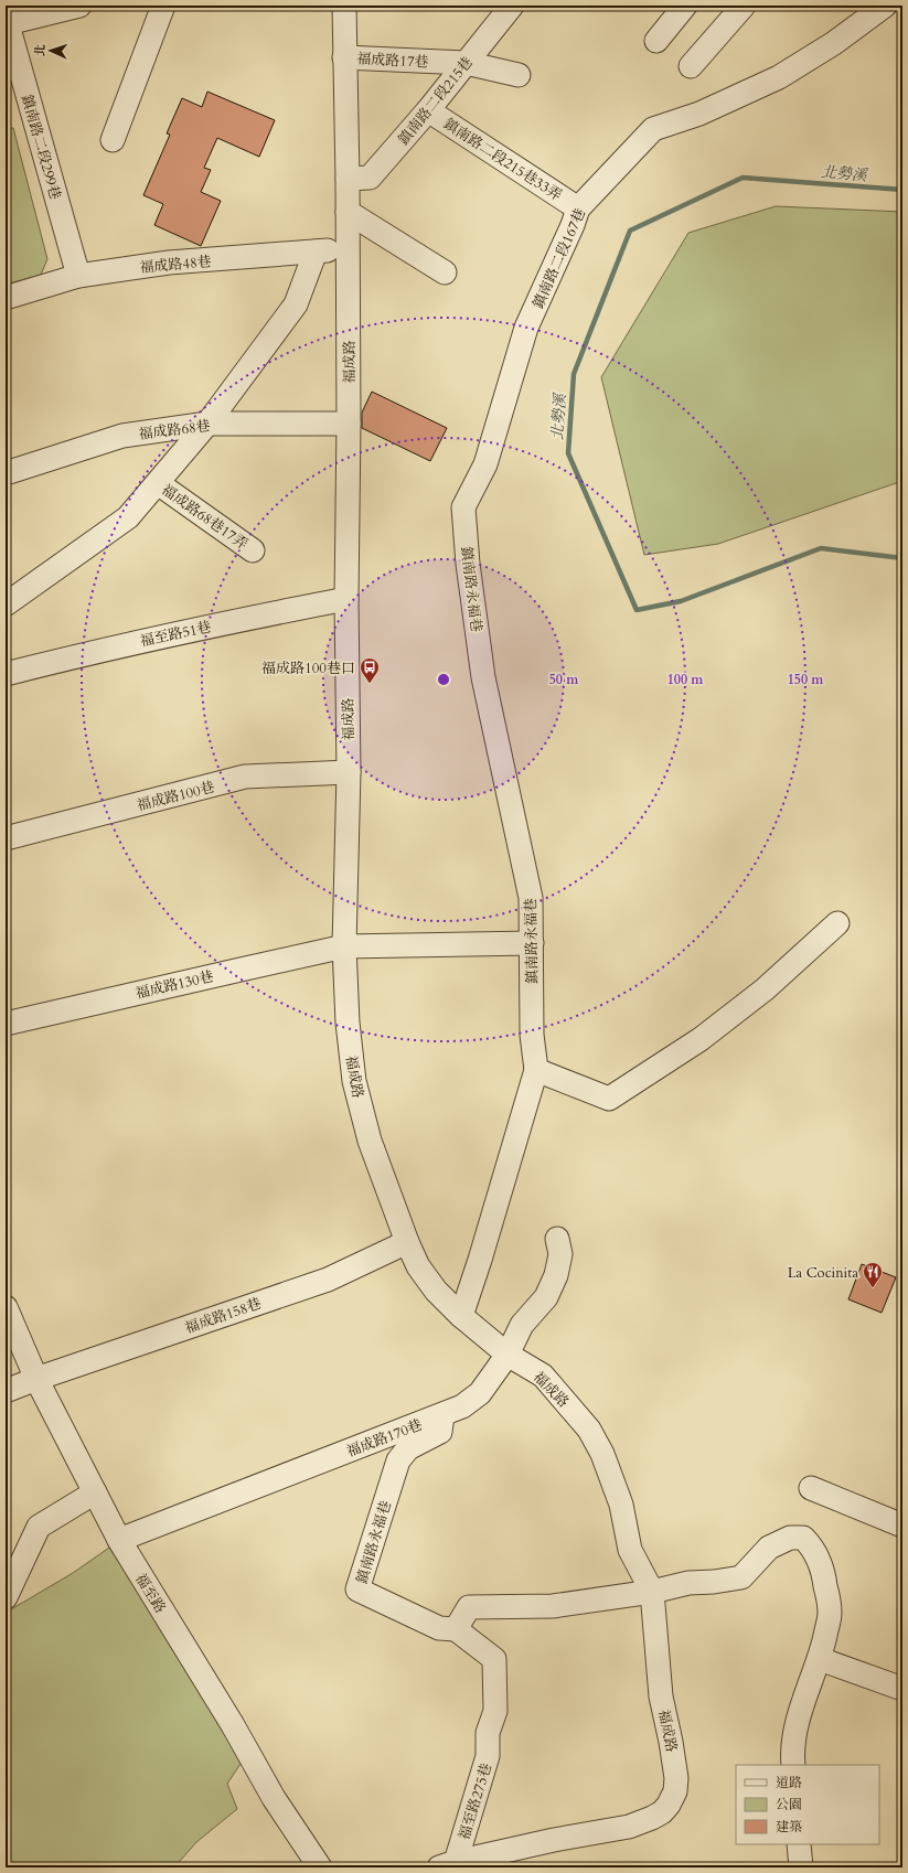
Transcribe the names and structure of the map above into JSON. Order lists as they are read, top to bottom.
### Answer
{
  "streets": {
    "street": [
      "福成路17巷",
      "鎮南路二段215巷",
      "鎮南路二段299巷",
      "鎮南路二段215巷33弄",
      "鎮南路二段167巷",
      "福成路48巷",
      "福成路",
      "福成路68巷",
      "福成路68巷17弄",
      "鎮南路永福巷",
      "福至路51巷",
      "福成路100巷",
      "福成路130巷",
      "福成路158巷",
      "福成路170巷",
      "福至路",
      "福至路275巷"
    ]
  },
  "crossings": [
    ["福成路17巷", "鎮南路二段215巷"],
    ["福成路17巷", "福成路"],
    ["鎮南路二段215巷", "鎮南路二段215巷33弄"],
    ["鎮南路二段215巷", "福成路"],
    ["鎮南路二段299巷", "福成路48巷"],
    ["鎮南路二段215巷33弄", "鎮南路二段167巷"],
    ["鎮南路二段167巷", "鎮南路永福巷"],
    ["福成路48巷", "福成路"],
    ["福成路", "福成路68巷"],
    ["福成路", "鎮南路永福巷"],
    ["福成路", "福至路51巷"],
    ["福成路", "福成路100巷"],
    ["福成路", "福成路130巷"],
    ["福成路", "福成路158巷"],
    ["福成路", "福成路170巷"],
    ["福成路", "福至路275巷"],
    ["鎮南路永福巷", "福成路130巷"],
    ["鎮南路永福巷", "福成路170巷"],
    ["鎮南路永福巷", "福至路275巷"],
    ["福成路158巷", "福至路"],
    ["福成路170巷", "福至路"]
  ],
  "water": ["北勢溪"],
  "places": {
    "bus stop": ["福成路100巷口"],
    "restaurant": ["La Cocinita"]
  },
  "legend": ["道路", "公園", "建築"],
  "north": "left",
  "rings": ["50 m", "100 m", "150 m"]
}
